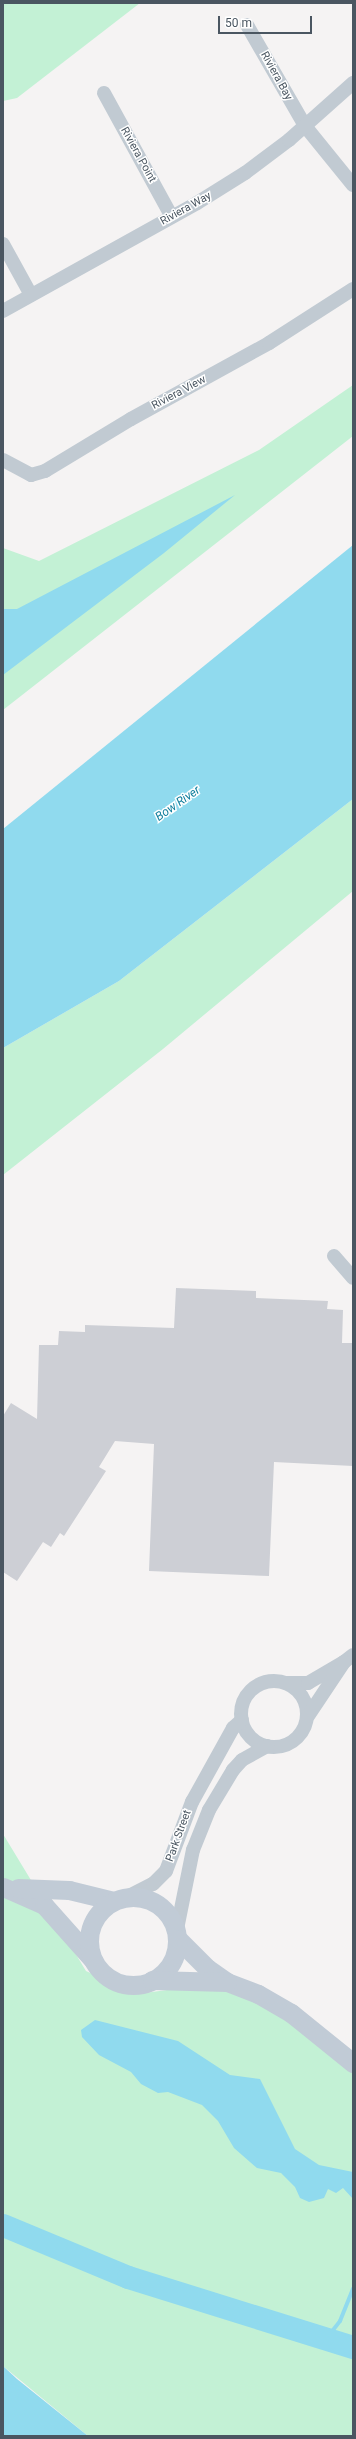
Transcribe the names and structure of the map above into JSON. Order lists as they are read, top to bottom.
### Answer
{
  "streets": {
    "street": [
      "Riviera Bay",
      "Riviera Point",
      "Riviera Way",
      "Riviera View",
      "Park Street"
    ]
  },
  "crossings": [
    ["Riviera Bay", "Riviera Way"],
    ["Riviera Point", "Riviera Way"]
  ],
  "water": ["Bow River"],
  "scale_bar": "50 m"
}
